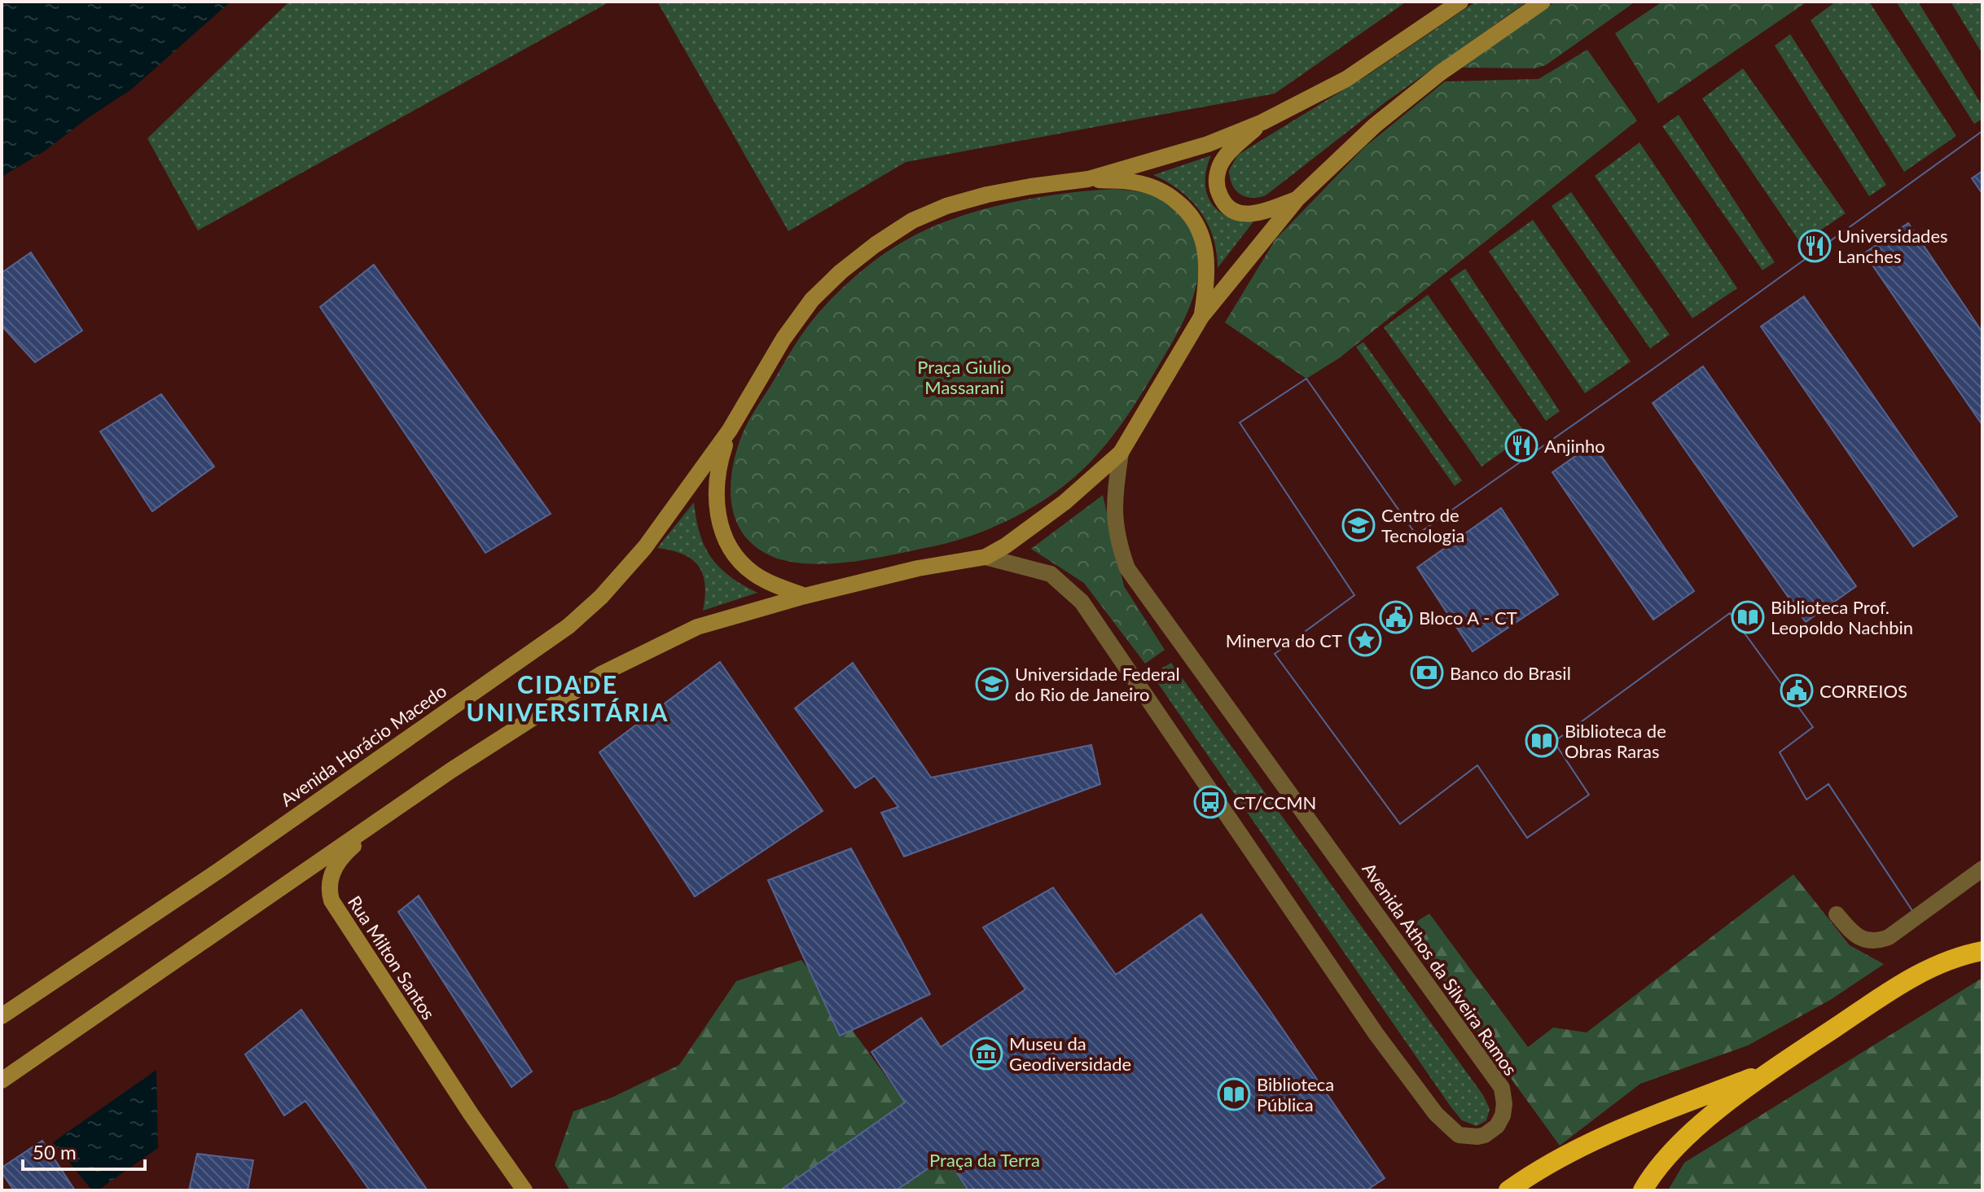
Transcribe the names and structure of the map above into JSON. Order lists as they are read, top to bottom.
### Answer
{
  "streets": {
    "street": ["Avenida Horácio Macedo", "Rua Milton Santos", "Avenida Athos da Silveira Ramos"]
  },
  "districts": ["CIDADE UNIVERSITÁRIA"],
  "parks": ["Praça Giulio Massarani", "Praça da Terra"],
  "places": {
    "restaurant": ["Universidades Lanches", "Anjinho"],
    "school or university": ["Centro de Tecnologia", "Universidade Federal do Rio de Janeiro"],
    "public building": ["Bloco A - CT", "CORREIOS"],
    "library": ["Biblioteca Prof. Leopoldo Nachbin", "Biblioteca de Obras Raras", "Biblioteca Pública"],
    "place": ["Minerva do CT"],
    "bank": ["Banco do Brasil"],
    "bus stop": ["CT/CCMN"],
    "museum": ["Museu da Geodiversidade"]
  },
  "scale_bar": "50 m"
}
